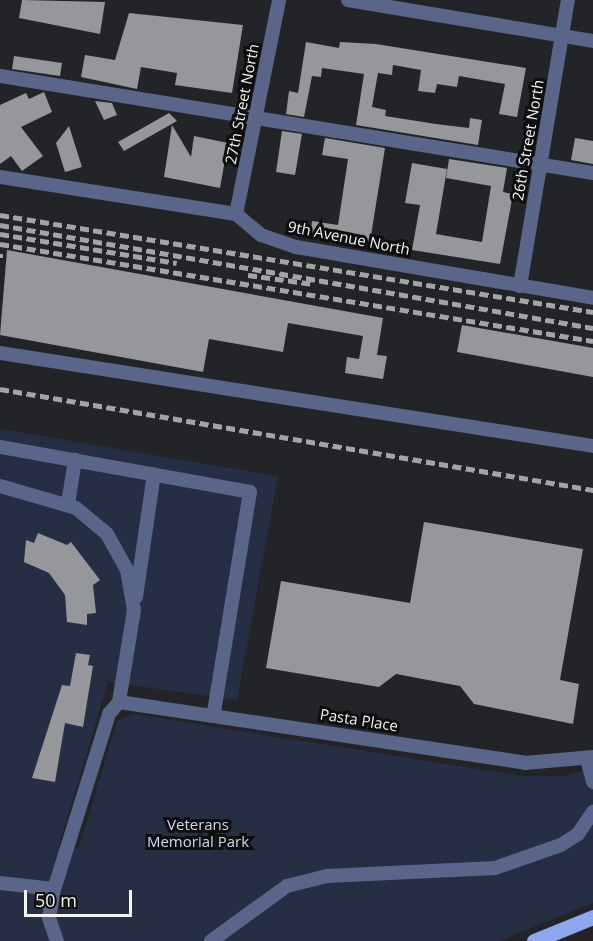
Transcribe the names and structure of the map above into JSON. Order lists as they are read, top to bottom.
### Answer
{
  "streets": {
    "street": [
      "27th Street North",
      "26th Street North",
      "9th Avenue North",
      "Pasta Place"
    ]
  },
  "crossings": [
    ["27th Street North", "9th Avenue North"],
    ["26th Street North", "9th Avenue North"]
  ],
  "parks": ["Veterans Memorial Park"],
  "scale_bar": "50 m"
}
